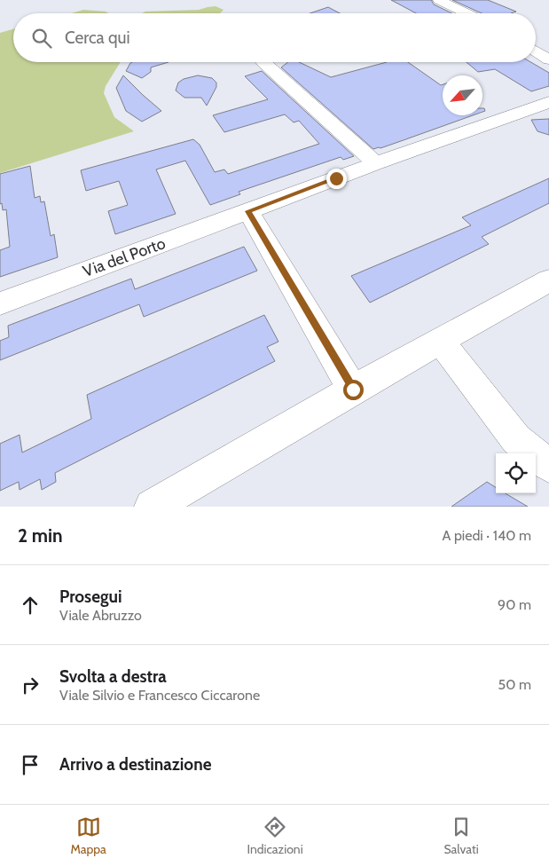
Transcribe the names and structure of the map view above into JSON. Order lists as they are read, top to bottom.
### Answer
{
  "streets": {
    "street": ["Via del Porto"]
  },
  "north": "bottom left",
  "page": {
    "search": "Cerca qui",
    "heading": ["2 min", "A piedi · 140 m"],
    "list": [
      ["Prosegui", "Viale Abruzzo", "90 m"],
      ["Svolta a destra", "Viale Silvio e Francesco Ciccarone", "50 m"],
      "Arrivo a destinazione"
    ],
    "nav": ["Mappa", "Indicazioni", "Salvati"]
  }
}
